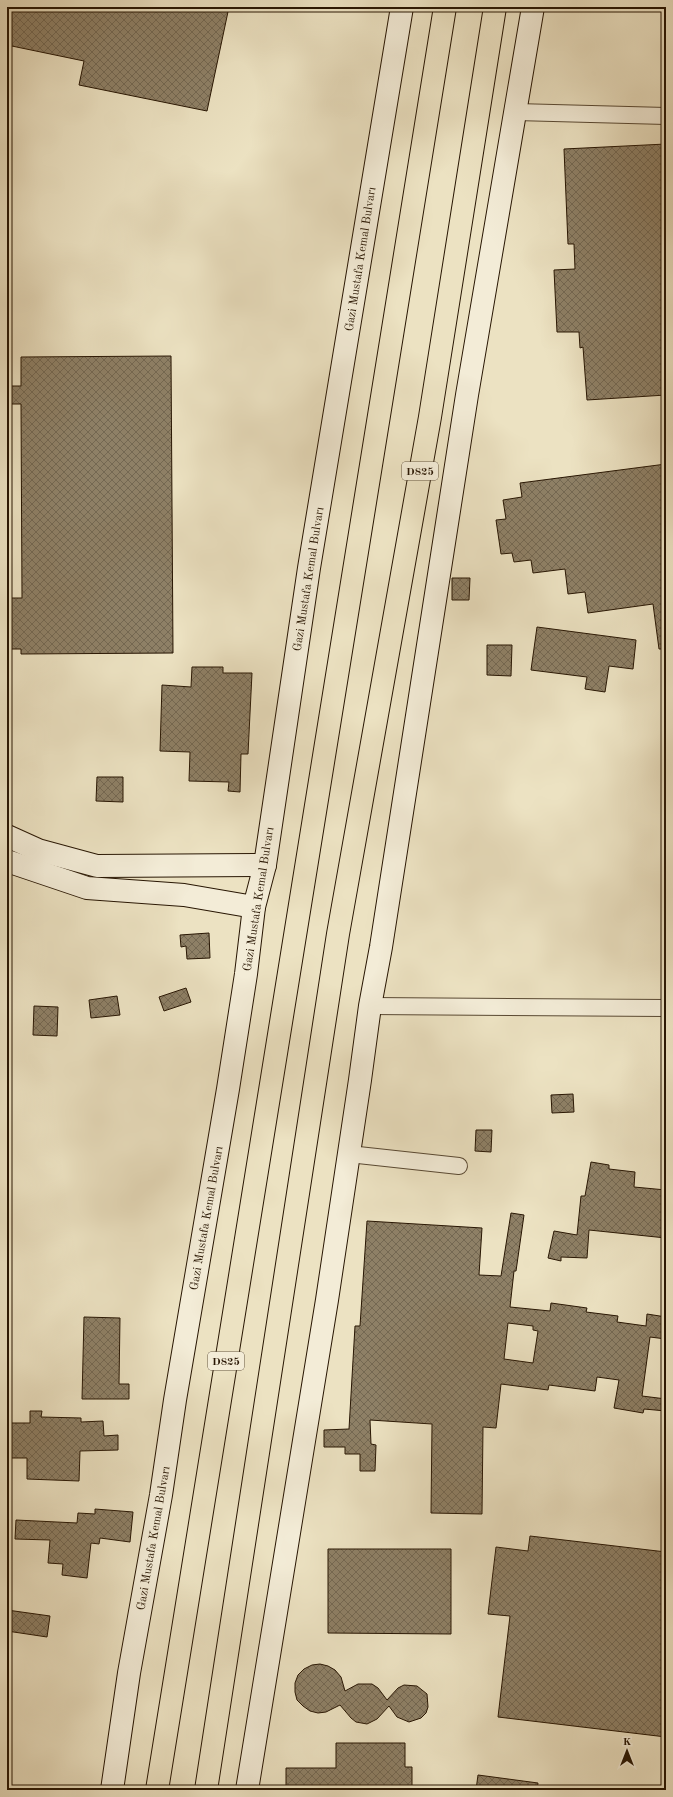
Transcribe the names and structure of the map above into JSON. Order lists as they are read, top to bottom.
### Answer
{
  "streets": {
    "highway": ["D825"],
    "street": ["Gazi Mustafa Kemal Bulvarı"]
  },
  "north": "top"
}
